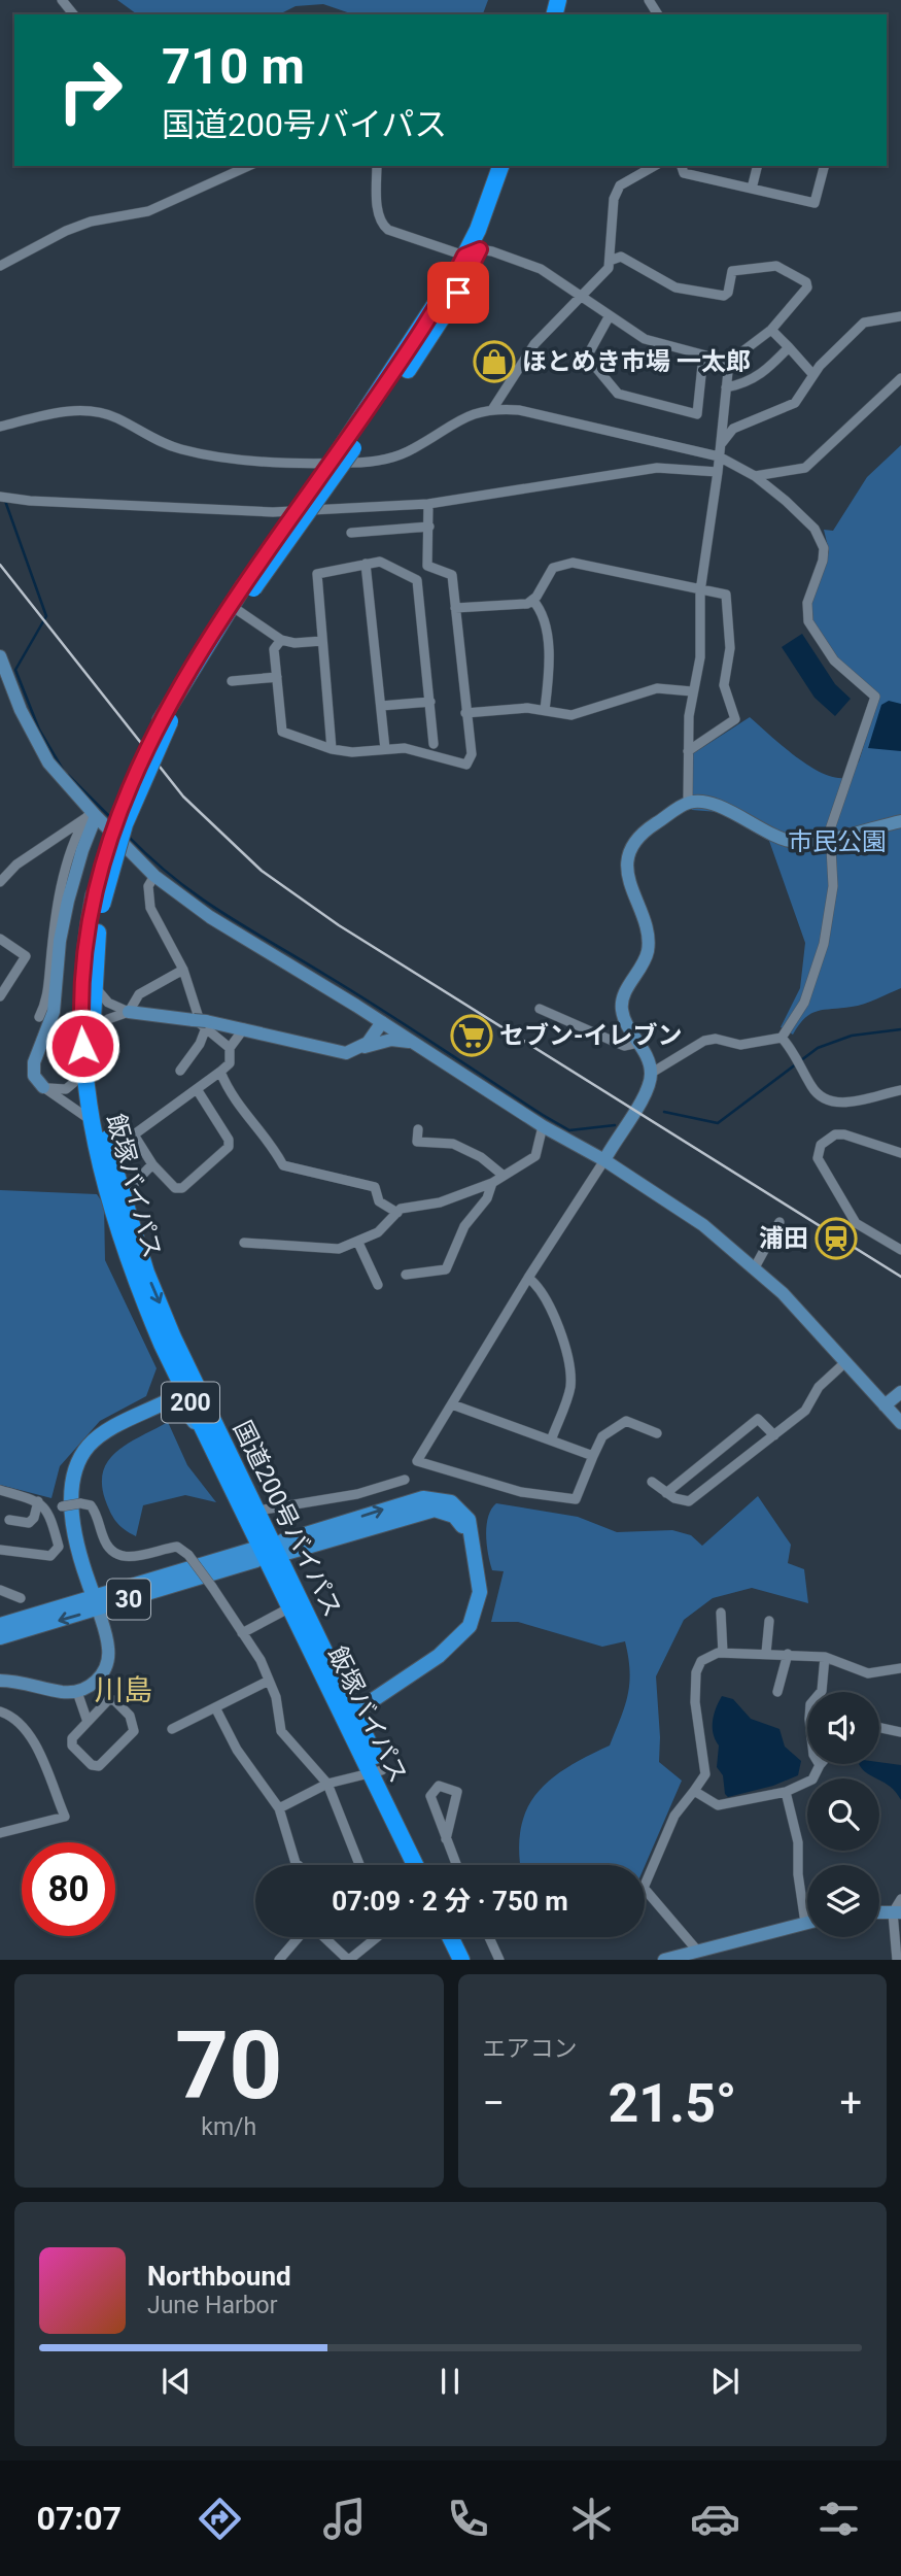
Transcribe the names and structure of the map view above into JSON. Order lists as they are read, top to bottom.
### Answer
{
  "streets": {
    "highway": ["飯塚バイパス", "200", "国道200号バイパス"],
    "main road": ["30"]
  },
  "crossings": [
    ["飯塚バイパス", "国道200号バイパス"],
    ["200", "国道200号バイパス"]
  ],
  "districts": ["川島"],
  "parks": ["市民公園"],
  "places": {
    "shop": ["ほとめき市場 一太郎"],
    "supermarket": ["セブン-イレブン"],
    "station": ["浦田"]
  },
  "page": {
    "turn": ["710 m", "国道200号バイパス"],
    "limit": "80",
    "trip": "07:09 · 2 分 · 750 m",
    "tile": [
      ["70", "km/h"],
      "エアコン"
    ],
    "heat": ["−", "21.5°", "+"],
    "song": ["Northbound", "June Harbor"],
    "tabs": "07:07"
  }
}
